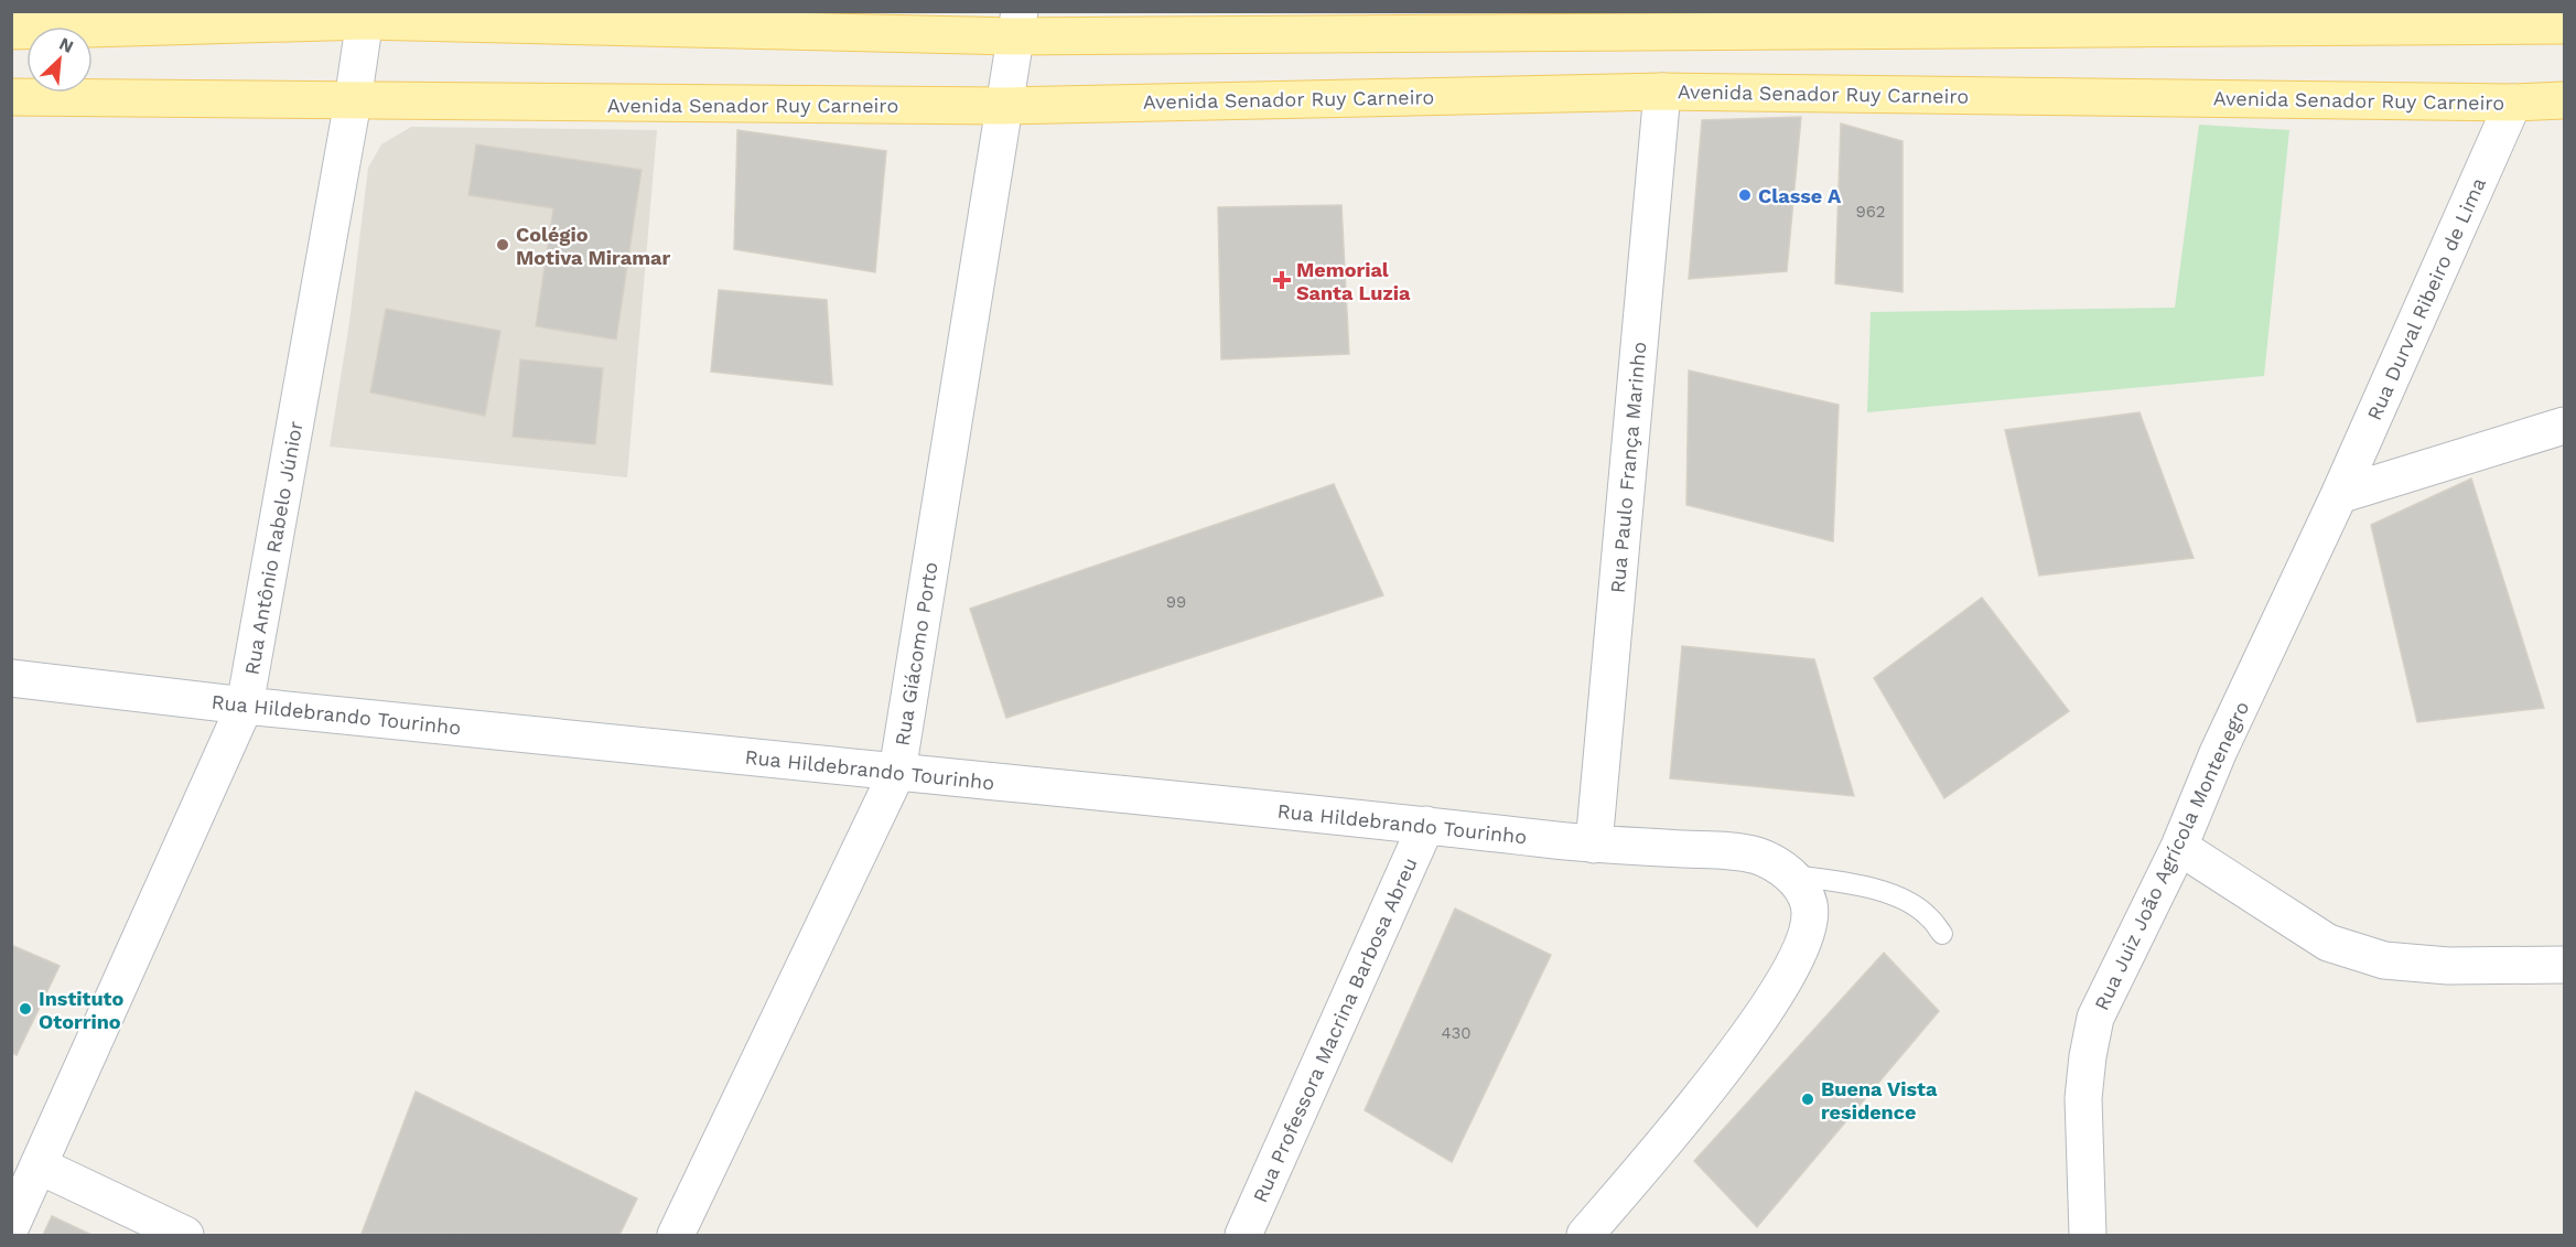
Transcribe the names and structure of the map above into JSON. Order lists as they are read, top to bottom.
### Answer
{
  "streets": {
    "main road": ["Avenida Senador Ruy Carneiro"],
    "street": [
      "Rua Durval Ribeiro de Lima",
      "Rua Paulo França Marinho",
      "Rua Antônio Rabelo Júnior",
      "Rua Giácomo Porto",
      "Rua Hildebrando Tourinho",
      "Rua Juiz João Agrícola Montenegro",
      "Rua Professora Macrina Barbosa Abreu"
    ]
  },
  "crossings": [
    ["Avenida Senador Ruy Carneiro", "Rua Durval Ribeiro de Lima"],
    ["Avenida Senador Ruy Carneiro", "Rua Paulo França Marinho"],
    ["Avenida Senador Ruy Carneiro", "Rua Antônio Rabelo Júnior"],
    ["Avenida Senador Ruy Carneiro", "Rua Giácomo Porto"],
    ["Rua Durval Ribeiro de Lima", "Rua Juiz João Agrícola Montenegro"],
    ["Rua Paulo França Marinho", "Rua Hildebrando Tourinho"],
    ["Rua Antônio Rabelo Júnior", "Rua Hildebrando Tourinho"],
    ["Rua Giácomo Porto", "Rua Hildebrando Tourinho"],
    ["Rua Hildebrando Tourinho", "Rua Professora Macrina Barbosa Abreu"]
  ],
  "places": {
    "other": [
      "Classe A",
      "Colégio Motiva Miramar",
      "Instituto Otorrino",
      "Buena Vista residence"
    ],
    "health": ["Memorial Santa Luzia"]
  },
  "house_numbers": ["962", "99", "430"],
  "north": "top right"
}
